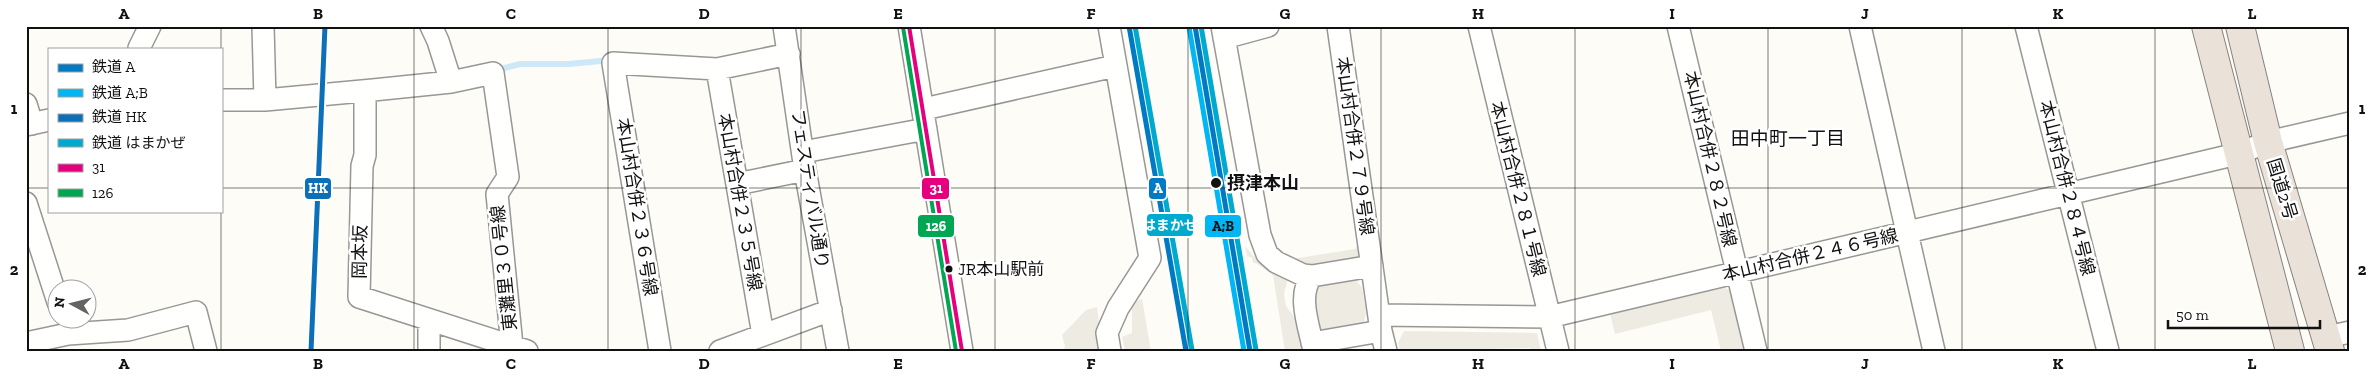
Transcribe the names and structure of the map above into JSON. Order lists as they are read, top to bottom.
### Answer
{
  "streets": {
    "highway": ["国道2号"],
    "street": [
      "本山村合併２７９号線",
      "本山村合併２８２号線",
      "本山村合併２８４号線",
      "フェスティバル通り",
      "本山村合併２８１号線",
      "本山村合併２３５号線",
      "本山村合併２３６号線",
      "岡本坂",
      "本山村合併２４６号線",
      "東灘里３０号線"
    ]
  },
  "crossings": [
    ["本山村合併２７９号線", "本山村合併２４６号線"],
    ["本山村合併２８２号線", "本山村合併２４６号線"],
    ["本山村合併２８４号線", "本山村合併２４６号線"],
    ["本山村合併２８１号線", "本山村合併２４６号線"],
    ["国道2号", "本山村合併２４６号線"],
    ["本山村合併２３５号線", "本山村合併２３６号線"],
    ["岡本坂", "東灘里３０号線"]
  ],
  "districts": ["田中町一丁目"],
  "places": ["摂津本山", "JR本山駅前"],
  "lines": [
    "rail line A",
    "rail line HK",
    "rail line はまかぜ",
    "transit line 31",
    "rail line A;B",
    "transit line 126"
  ],
  "legend": [
    "鉄道 A",
    "鉄道 A;B",
    "鉄道 HK",
    "鉄道 はまかぜ",
    "31",
    "126"
  ],
  "scale_bar": "50 m",
  "north": "left",
  "grid": {
    "columns": [
      "A",
      "B",
      "C",
      "D",
      "E",
      "F",
      "G",
      "H",
      "I",
      "J",
      "K",
      "L"
    ],
    "rows": ["1", "2"]
  }
}
